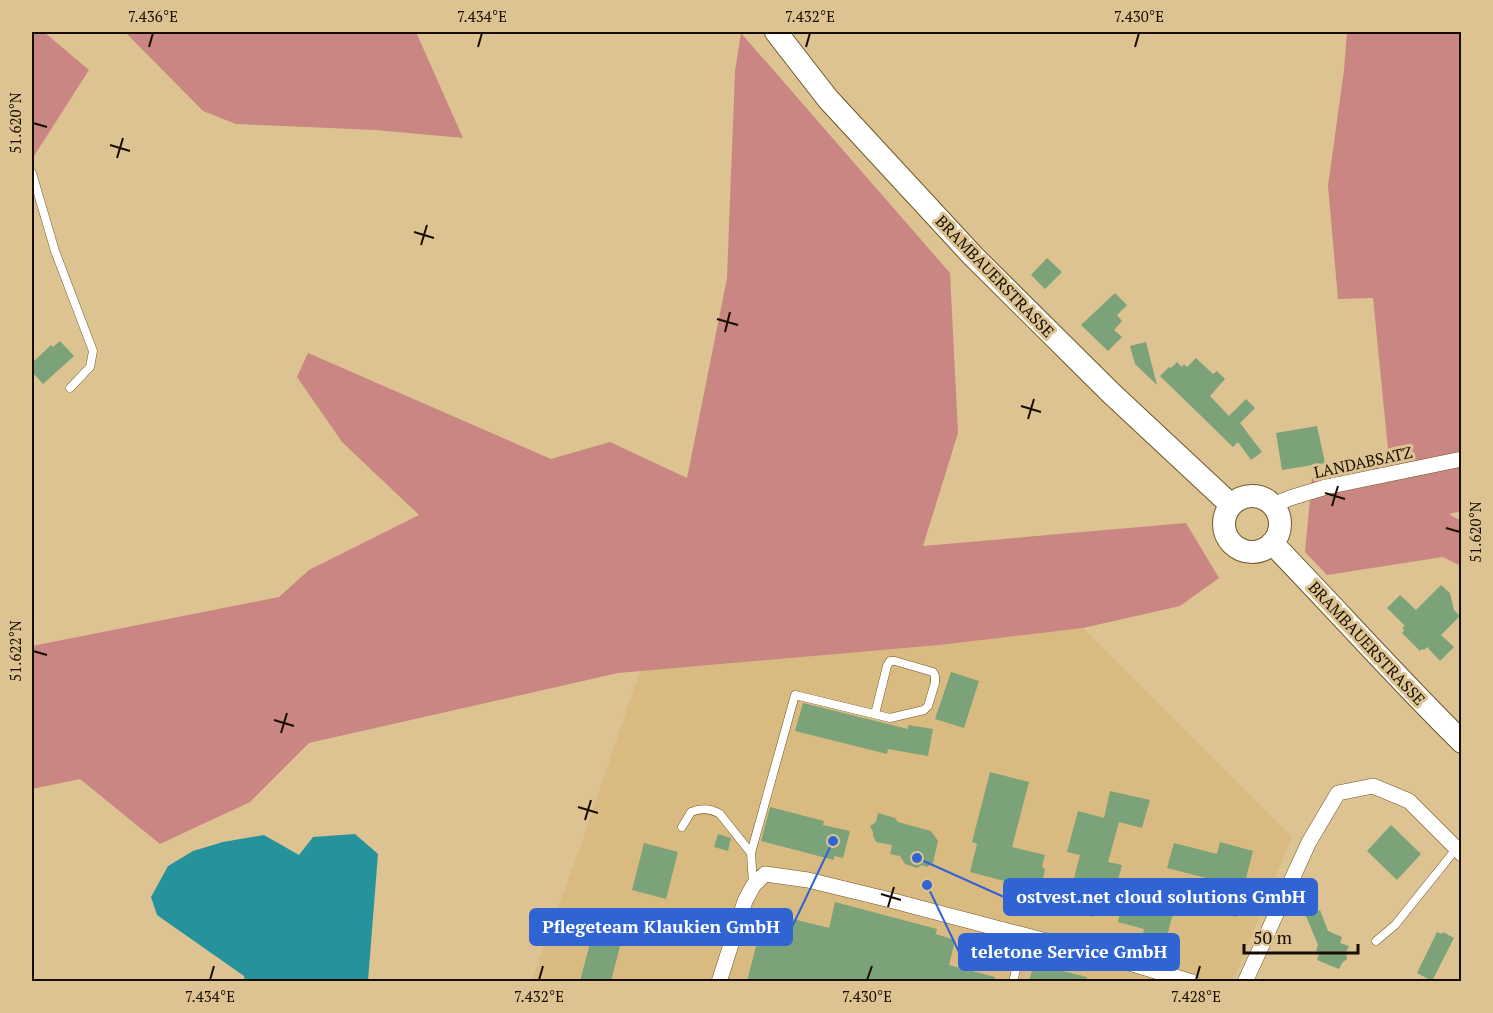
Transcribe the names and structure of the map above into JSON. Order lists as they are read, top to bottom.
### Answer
{
  "streets": {
    "main road": ["BRAMBAUERSTRASSE"],
    "street": ["LANDABSATZ"]
  },
  "crossings": [
    ["BRAMBAUERSTRASSE", "LANDABSATZ"]
  ],
  "places": ["Pflegeteam Klaukien GmbH", "ostvest.net cloud solutions GmbH", "teletone Service GmbH"],
  "scale_bar": "50 m",
  "coordinates": [
    "7.436°E",
    "7.434°E",
    "7.432°E",
    "7.430°E",
    "51.620°N",
    "51.622°N",
    "7.428°E"
  ]
}
